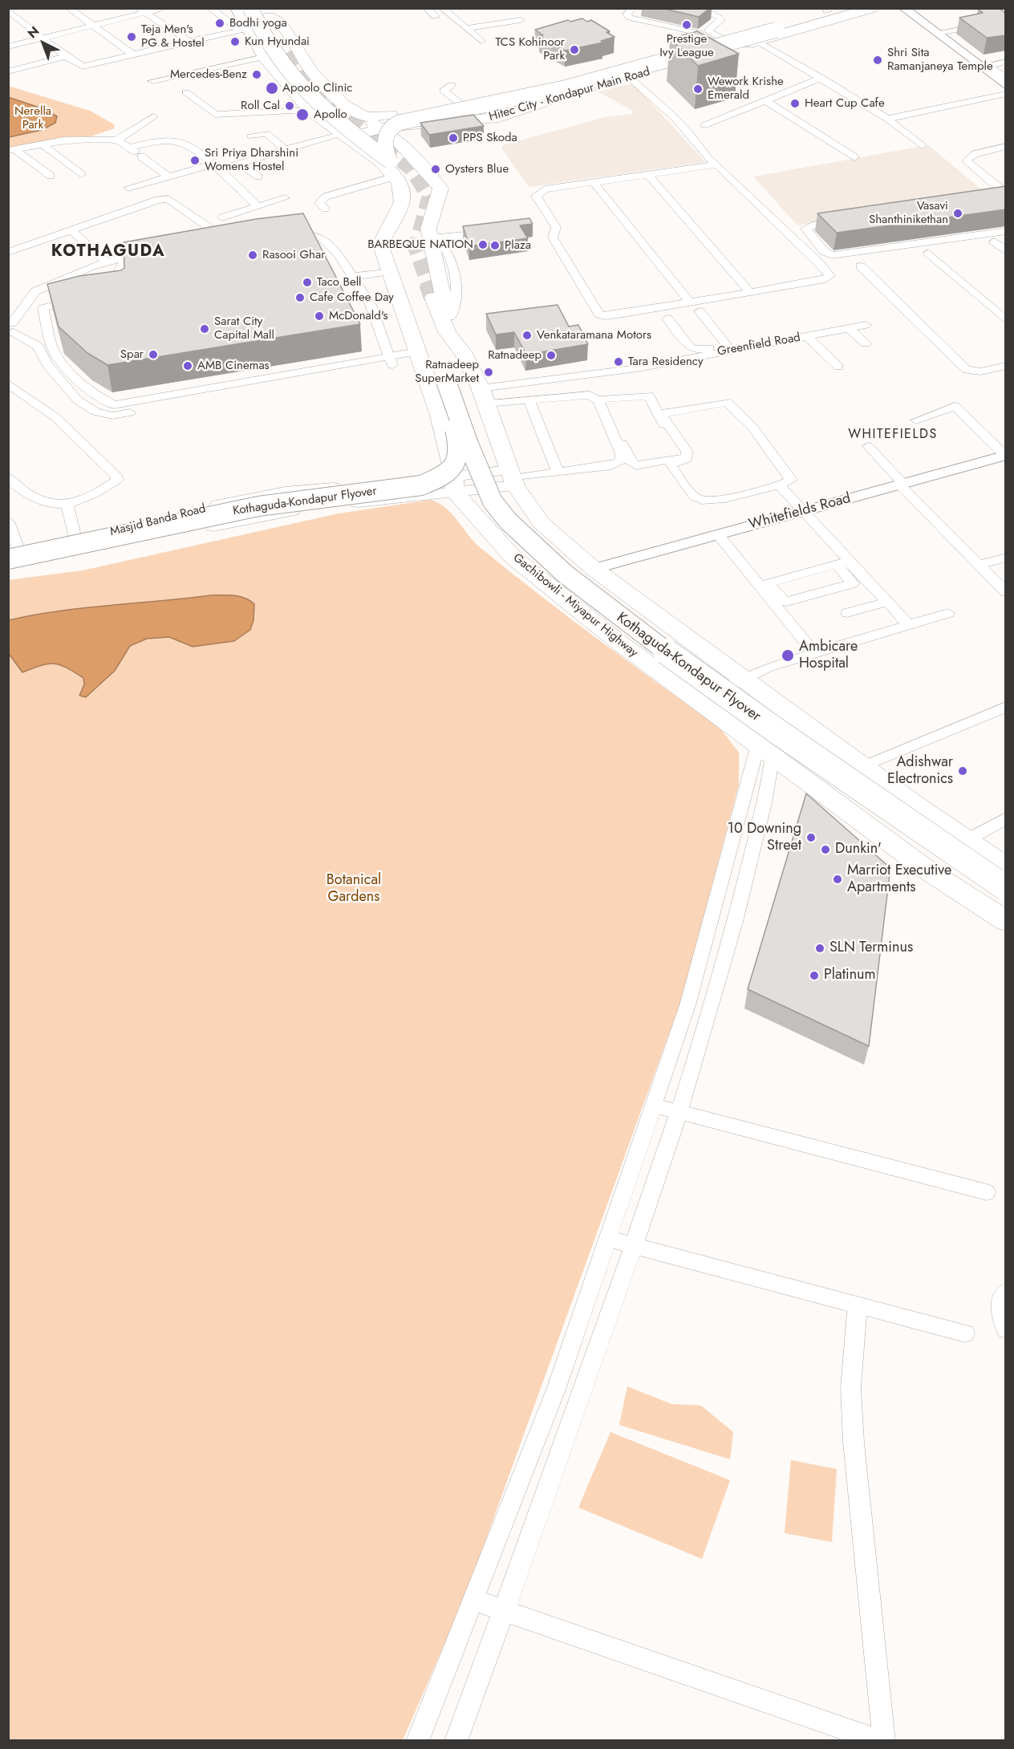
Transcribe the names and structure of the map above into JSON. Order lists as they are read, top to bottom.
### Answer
{
  "streets": {
    "main road": [
      "Hitec City - Kondapur Main Road",
      "Kothaguda-Kondapur Flyover",
      "Masjid Banda Road",
      "Gachibowli - Miyapur Highway"
    ],
    "street": ["Greenfield Road", "Whitefields Road"]
  },
  "crossings": [
    ["Hitec City - Kondapur Main Road", "Gachibowli - Miyapur Highway"],
    ["Kothaguda-Kondapur Flyover", "Masjid Banda Road"],
    ["Kothaguda-Kondapur Flyover", "Gachibowli - Miyapur Highway"],
    ["Masjid Banda Road", "Gachibowli - Miyapur Highway"]
  ],
  "districts": ["KOTHAGUDA", "WHITEFIELDS"],
  "parks": ["Nerella Park", "Botanical Gardens"],
  "places": [
    "Bodhi yoga",
    "Prestige Ivy League",
    "Teja Men's PG & Hostel",
    "Kun Hyundai",
    "TCS Kohinoor Park",
    "Shri Sita Ramanjaneya Temple",
    "Mercedes-Benz",
    "Apoolo Clinic",
    "Wework Krishe Emerald",
    "Heart Cup Cafe",
    "Roll Cal",
    "Apollo",
    "PPS Skoda",
    "Sri Priya Dharshini Womens Hostel",
    "Oysters Blue",
    "Vasavi Shanthinikethan",
    "BARBEQUE NATION",
    "Plaza",
    "Rasooi Ghar",
    "Taco Bell",
    "Cafe Coffee Day",
    "McDonald's",
    "Sarat City Capital Mall",
    "Venkataramana Motors",
    "Spar",
    "Ratnadeep",
    "Tara Residency",
    "AMB Cinemas",
    "Ratnadeep SuperMarket",
    "Ambicare Hospital",
    "Adishwar Electronics",
    "10 Downing Street",
    "Dunkin'",
    "Marriot Executive Apartments",
    "SLN Terminus",
    "Platinum"
  ],
  "north": "top left"
}
